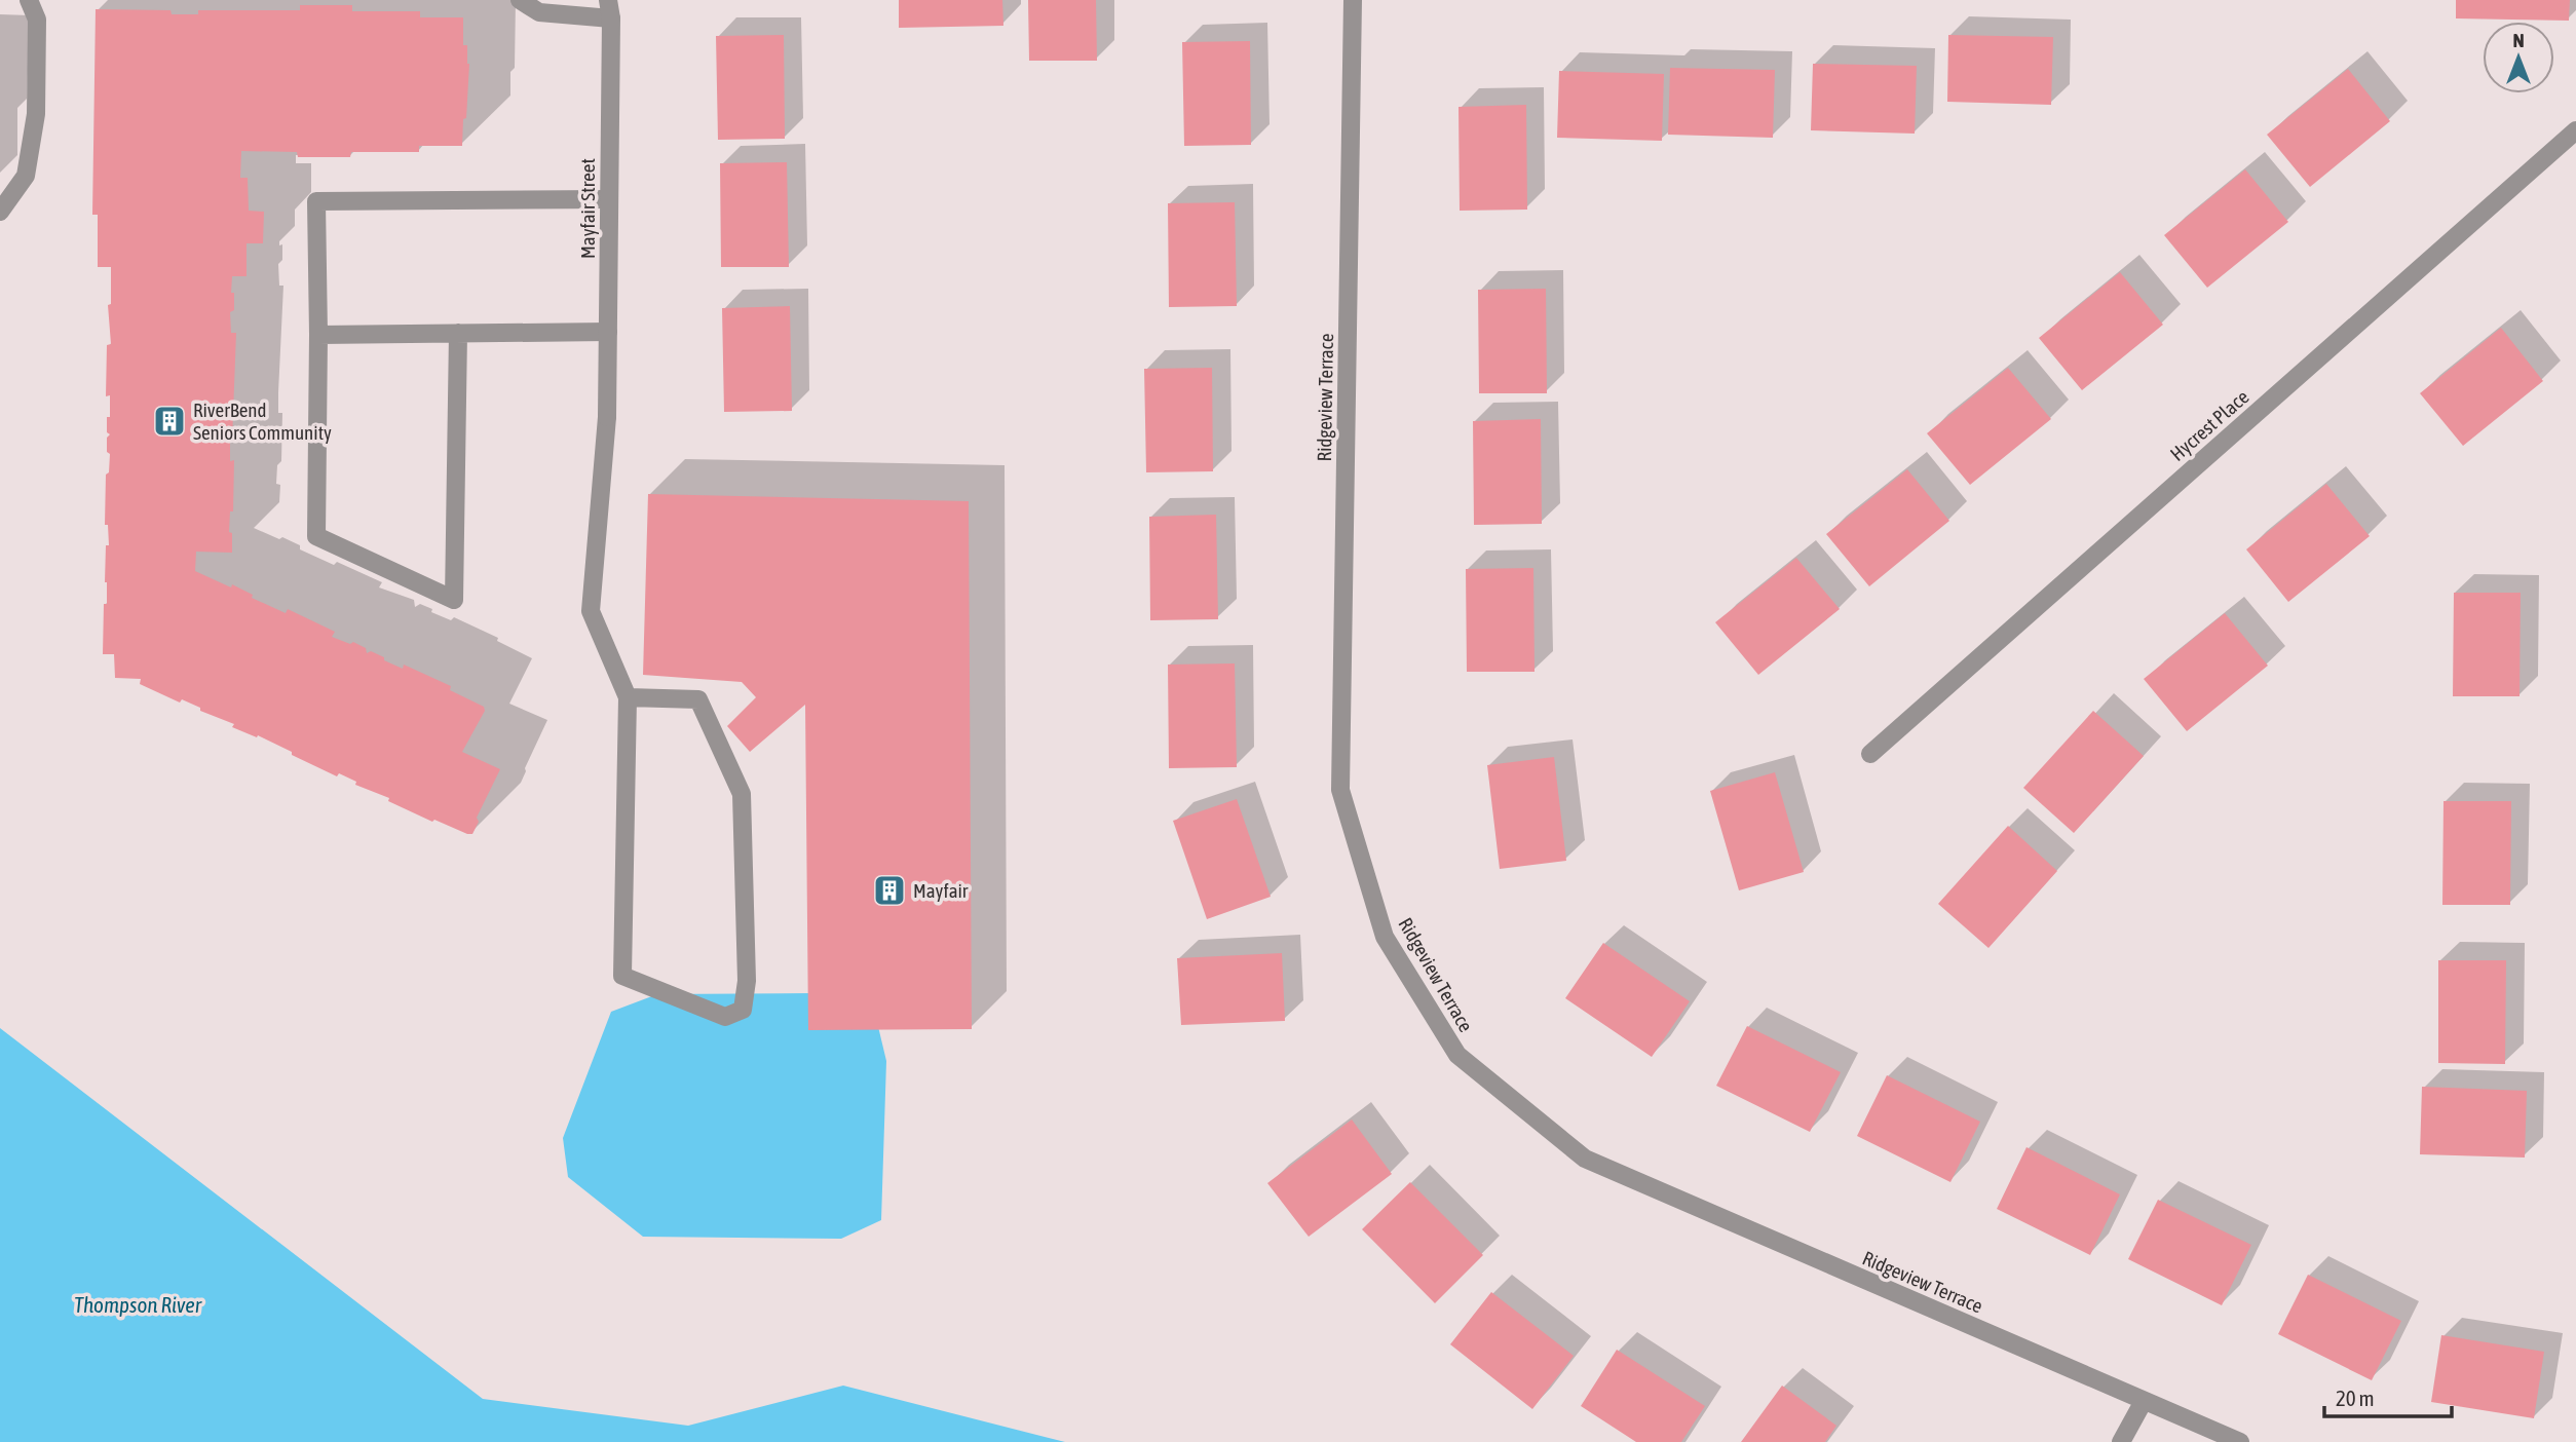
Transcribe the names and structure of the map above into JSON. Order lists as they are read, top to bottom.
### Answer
{
  "streets": {
    "street": ["Mayfair Street", "Ridgeview Terrace", "Hycrest Place"]
  },
  "water": ["Thompson River"],
  "places": {
    "building": ["RiverBend Seniors Community", "Mayfair"]
  },
  "scale_bar": "20 m",
  "north": "top"
}
